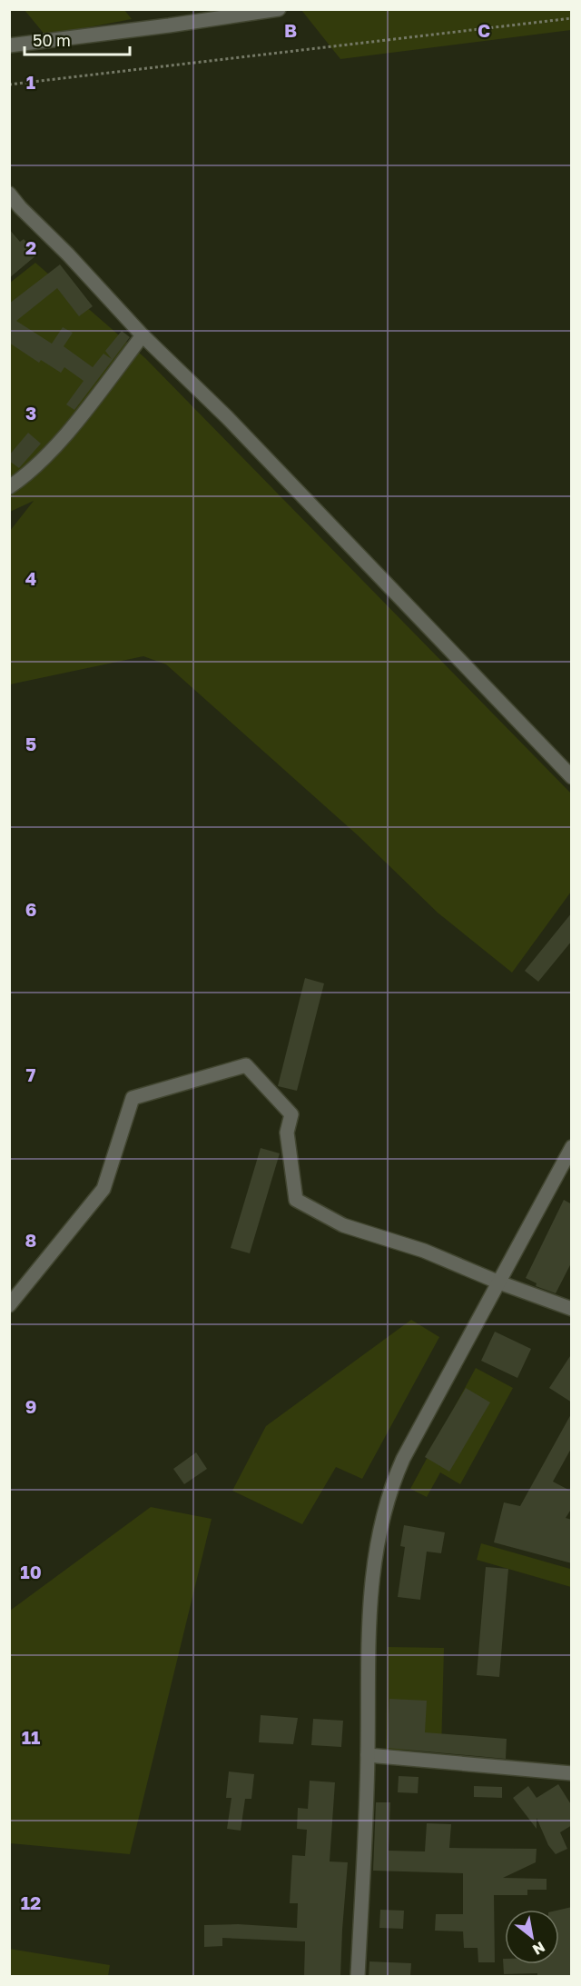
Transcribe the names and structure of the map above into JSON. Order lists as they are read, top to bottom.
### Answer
{
  "scale_bar": "50 m",
  "north": "bottom right",
  "grid": {
    "columns": ["B", "C"],
    "rows": [
      "1",
      "2",
      "3",
      "4",
      "5",
      "6",
      "7",
      "8",
      "9",
      "10",
      "11",
      "12"
    ]
  }
}
